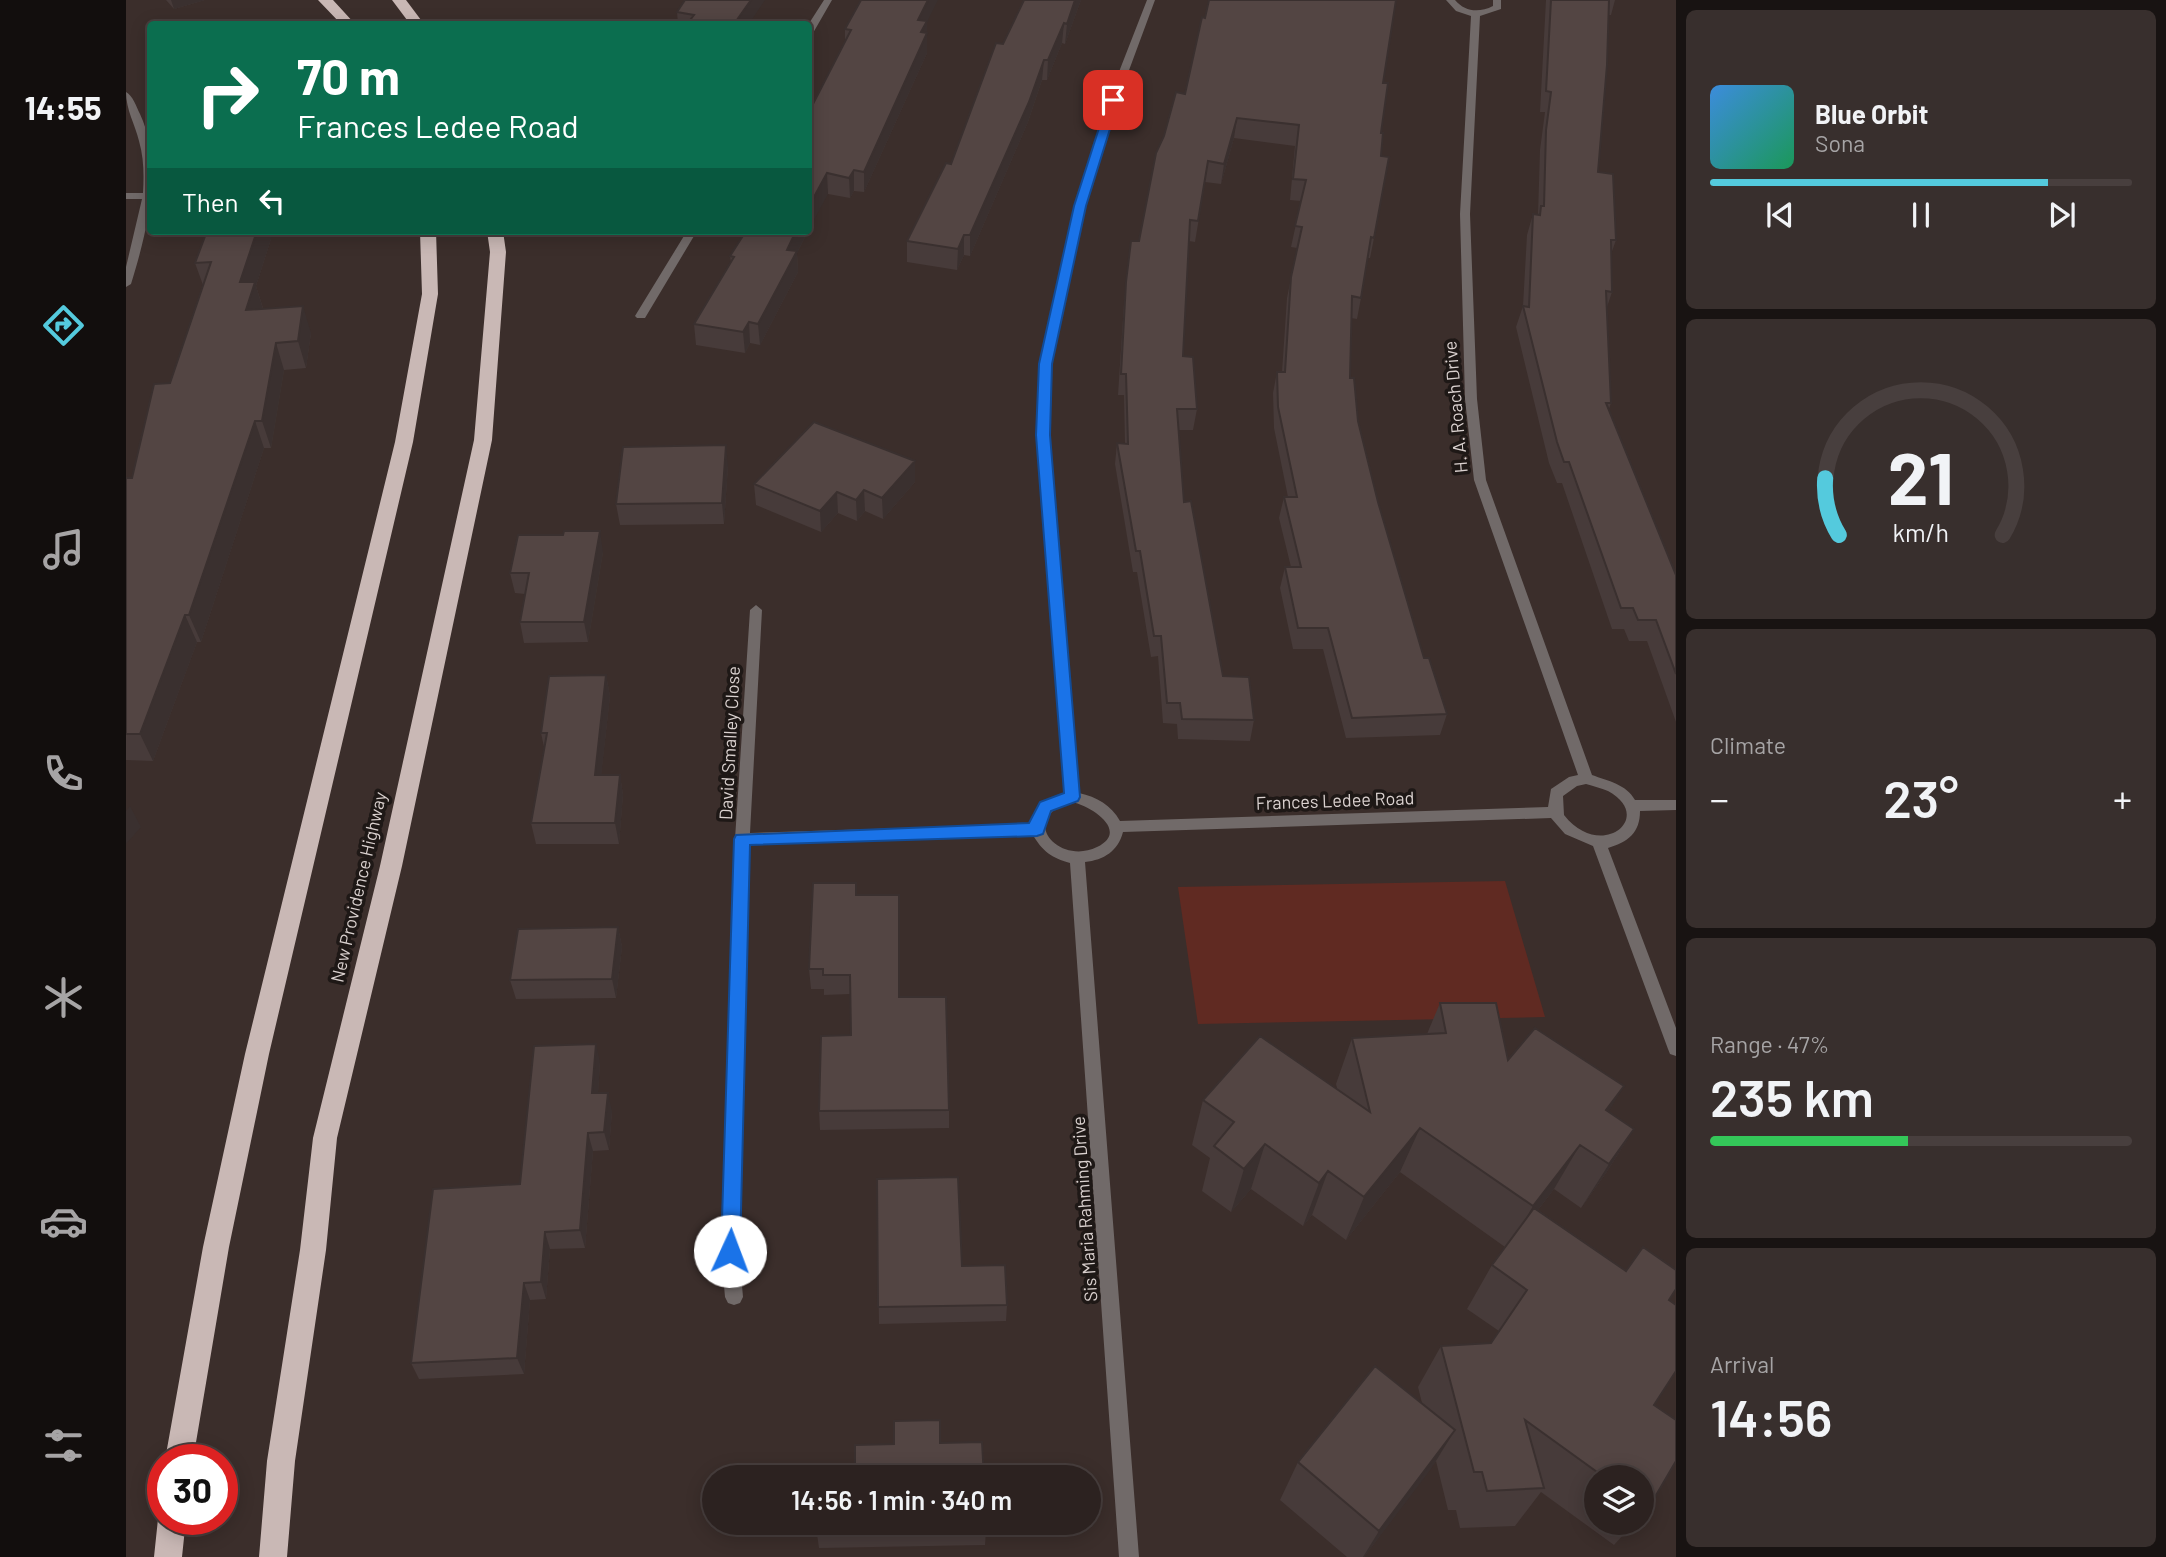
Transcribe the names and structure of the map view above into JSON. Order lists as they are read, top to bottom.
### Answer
{
  "streets": {
    "highway": ["New Providence Highway"],
    "street": [
      "H. A. Roach Drive",
      "David Smalley Close",
      "Frances Ledee Road",
      "Sis Maria Rahming Drive"
    ]
  },
  "crossings": [
    ["H. A. Roach Drive", "Frances Ledee Road"],
    ["Frances Ledee Road", "Sis Maria Rahming Drive"]
  ],
  "page": {
    "tabs": "14:55",
    "turn": ["70 m", "Frances Ledee Road"],
    "song": ["Blue Orbit", "Sona"],
    "then": "Then",
    "tile": [
      "Climate",
      ["Range · 47%", "235 km"],
      ["Arrival", "14:56"]
    ],
    "heat": ["−", "23°", "+"],
    "limit": "30",
    "trip": "14:56 · 1 min · 340 m",
    "gauge": ["21", "km/h"]
  }
}
